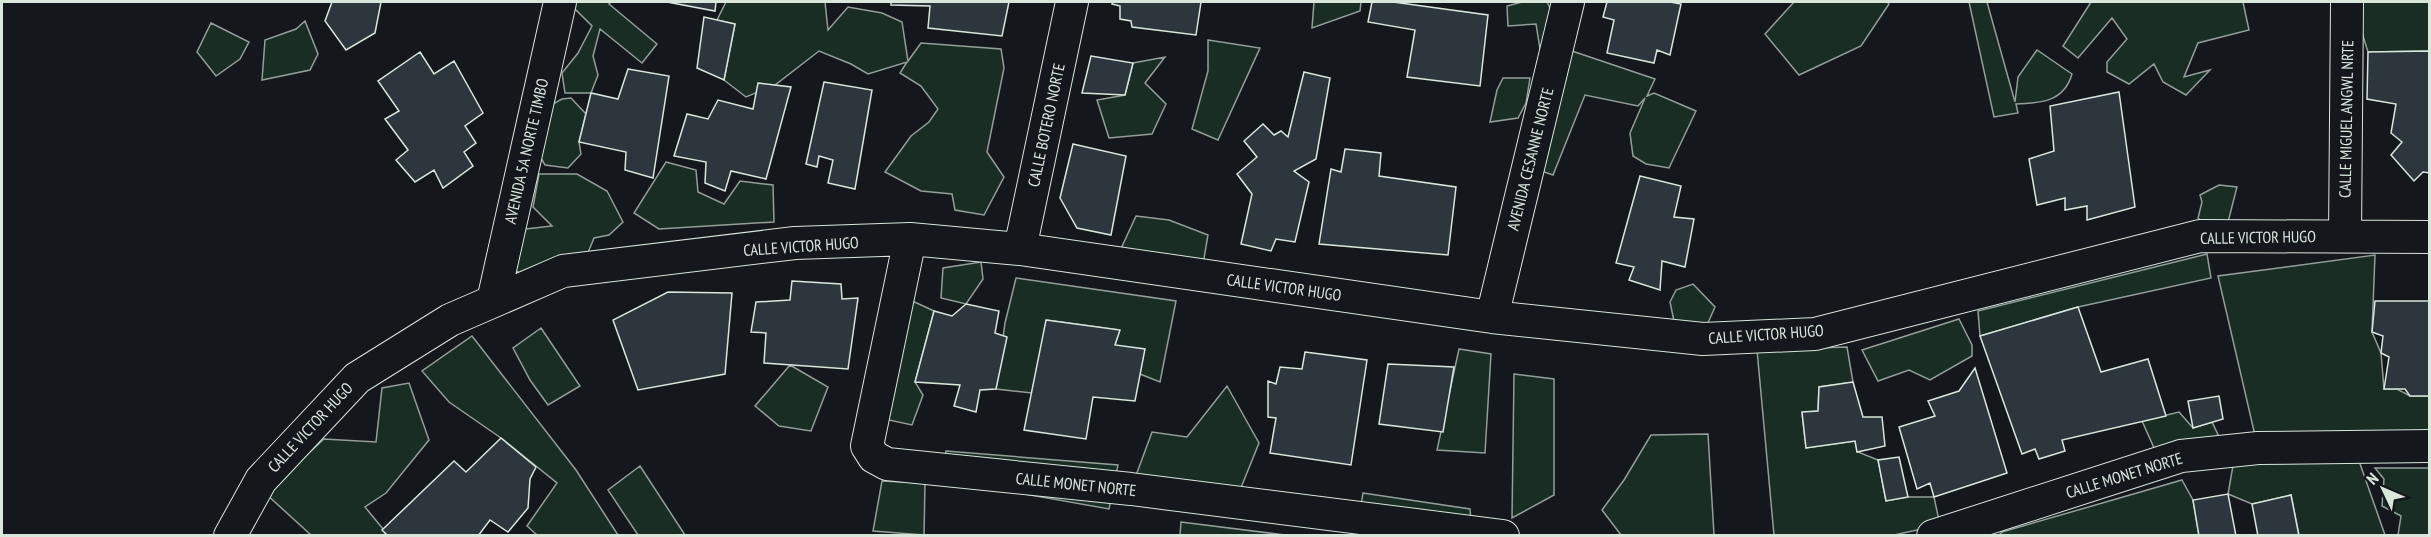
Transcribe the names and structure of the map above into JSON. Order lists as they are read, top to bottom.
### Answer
{
  "streets": {
    "street": [
      "CALLE MIGUEL ANGWL NRTE",
      "CALLE BOTERO NORTE",
      "AVENIDA 5A NORTE TIMBO",
      "AVENIDA CESANNE NORTE",
      "CALLE VICTOR HUGO",
      "CALLE MONET NORTE"
    ]
  },
  "crossings": [
    ["CALLE MIGUEL ANGWL NRTE", "CALLE VICTOR HUGO"],
    ["CALLE BOTERO NORTE", "CALLE VICTOR HUGO"],
    ["AVENIDA 5A NORTE TIMBO", "CALLE VICTOR HUGO"],
    ["AVENIDA CESANNE NORTE", "CALLE VICTOR HUGO"],
    ["CALLE VICTOR HUGO", "CALLE MONET NORTE"]
  ],
  "north": "top left"
}
